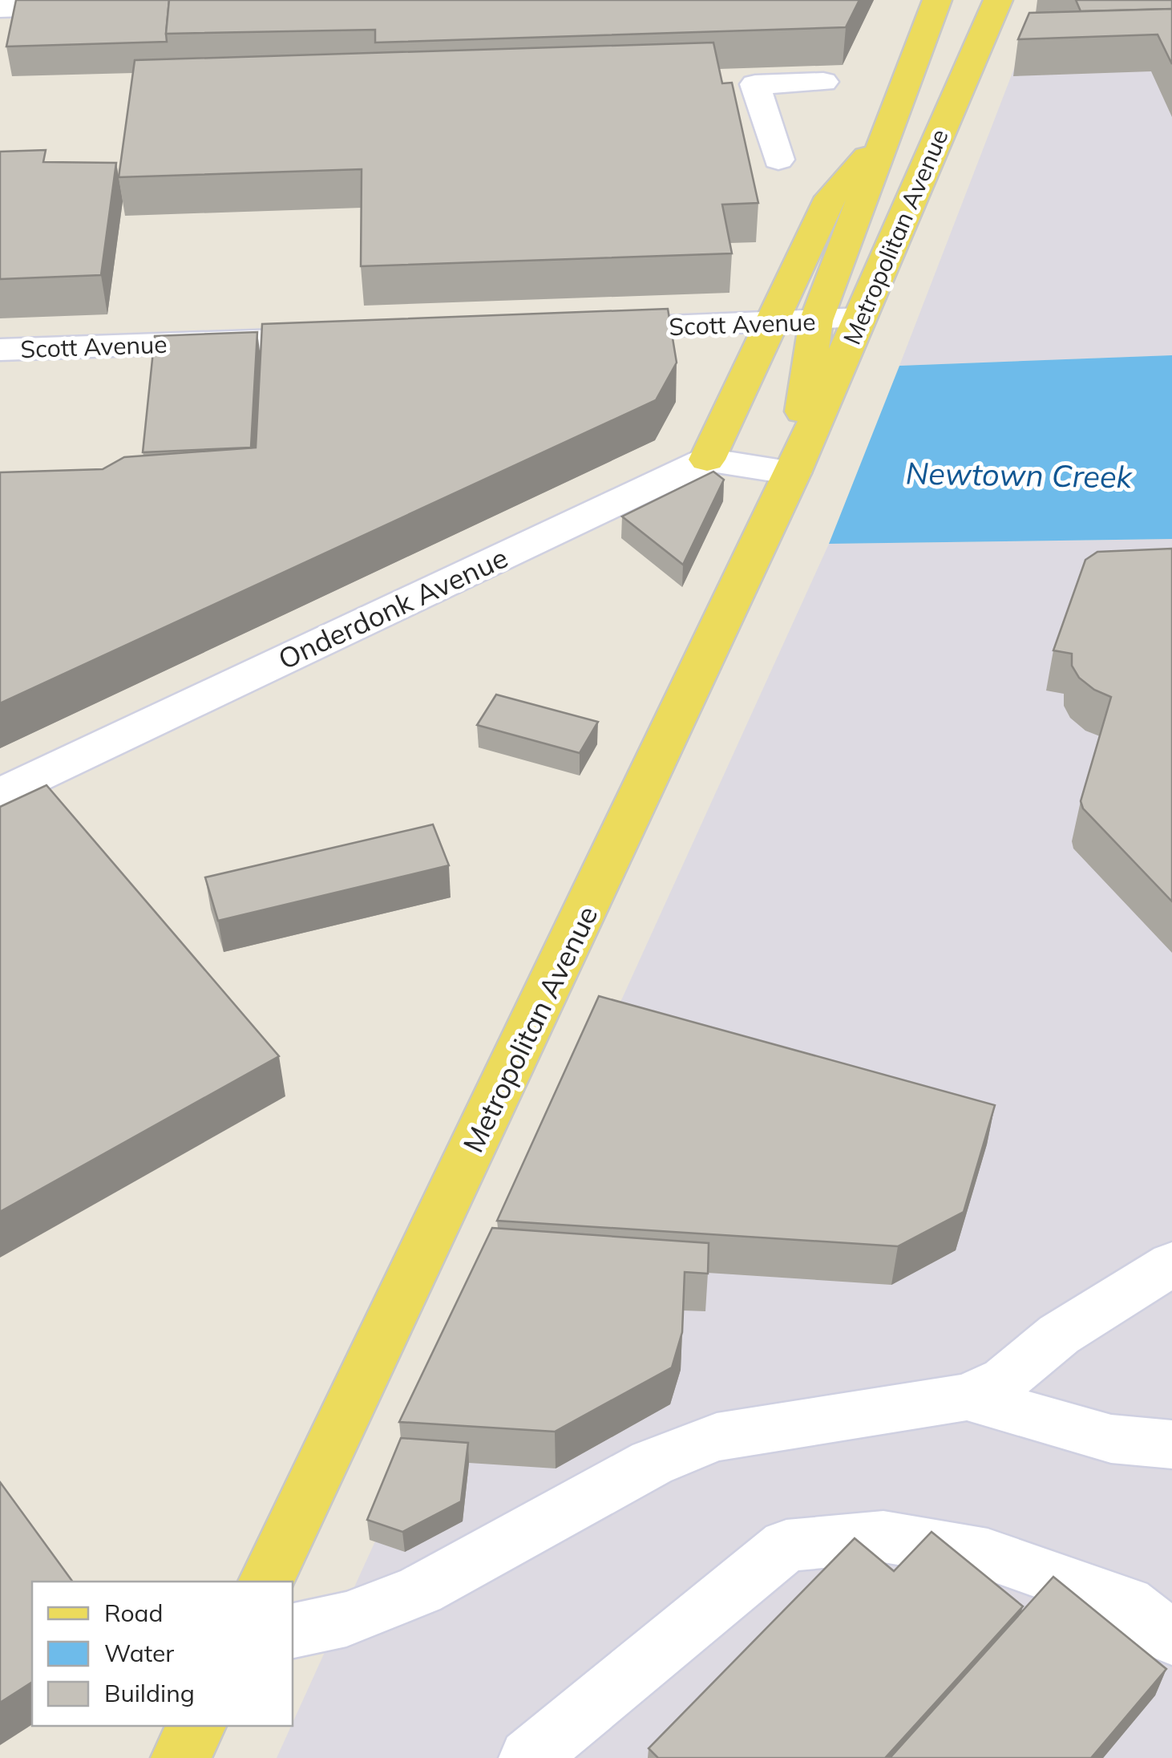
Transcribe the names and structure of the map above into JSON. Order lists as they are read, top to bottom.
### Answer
{
  "streets": {
    "main road": ["Metropolitan Avenue"],
    "street": ["Scott Avenue", "Onderdonk Avenue"]
  },
  "crossings": [
    ["Metropolitan Avenue", "Scott Avenue"]
  ],
  "water": ["Newtown Creek"],
  "legend": ["Road", "Water", "Building"]
}
